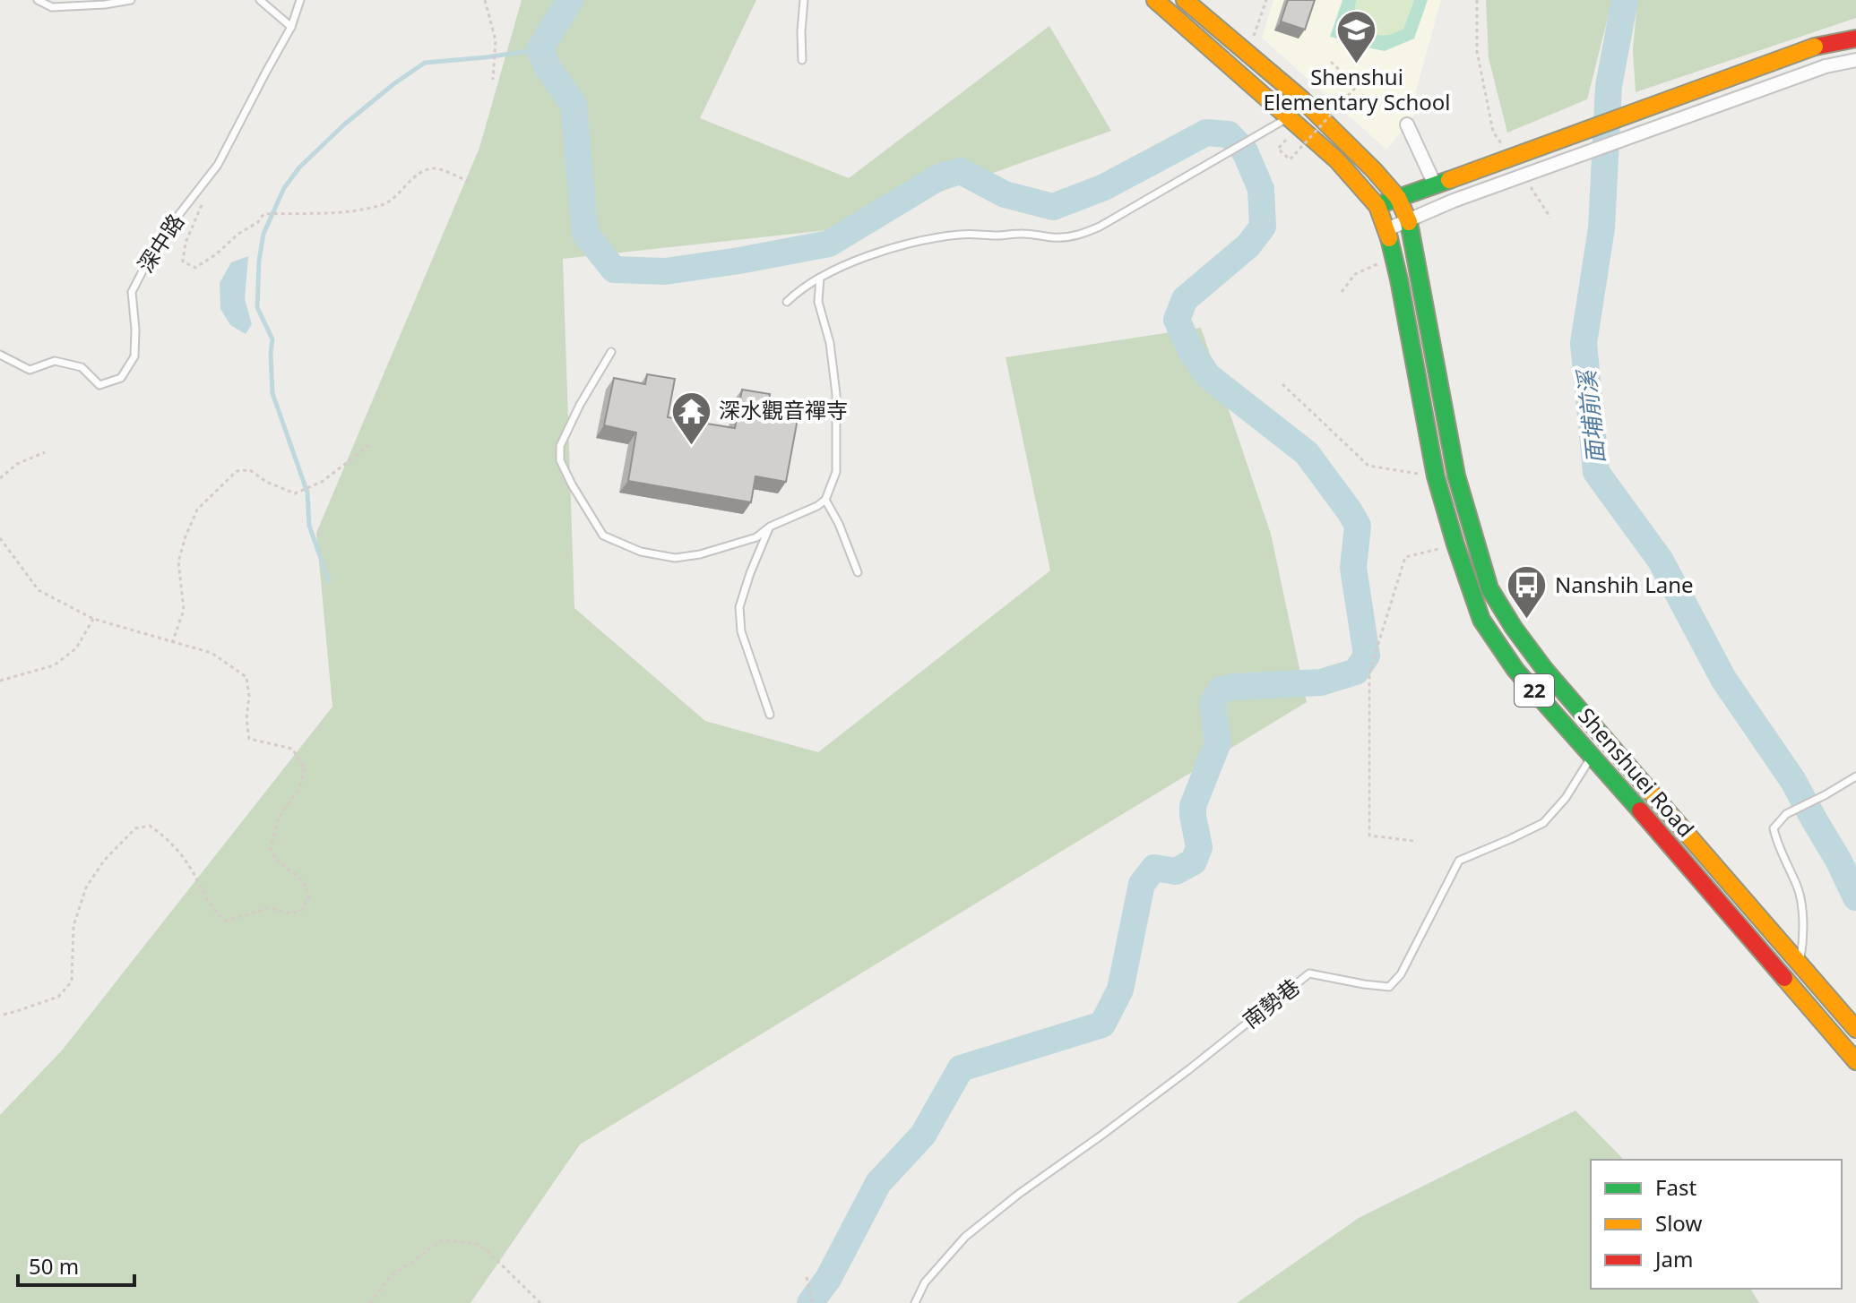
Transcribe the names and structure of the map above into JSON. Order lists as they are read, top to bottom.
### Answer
{
  "streets": {
    "main road": ["22", "Shenshuei Road"],
    "lane": ["深中路", "南勢巷"]
  },
  "crossings": [
    ["22", "Shenshuei Road"],
    ["Shenshuei Road", "南勢巷"]
  ],
  "water": ["面埔前溪"],
  "places": {
    "school or university": ["Shenshui Elementary School"],
    "temple": ["深水觀音禪寺"],
    "bus stop": ["Nanshih Lane"]
  },
  "legend": ["Fast", "Slow", "Jam"],
  "scale_bar": "50 m"
}
